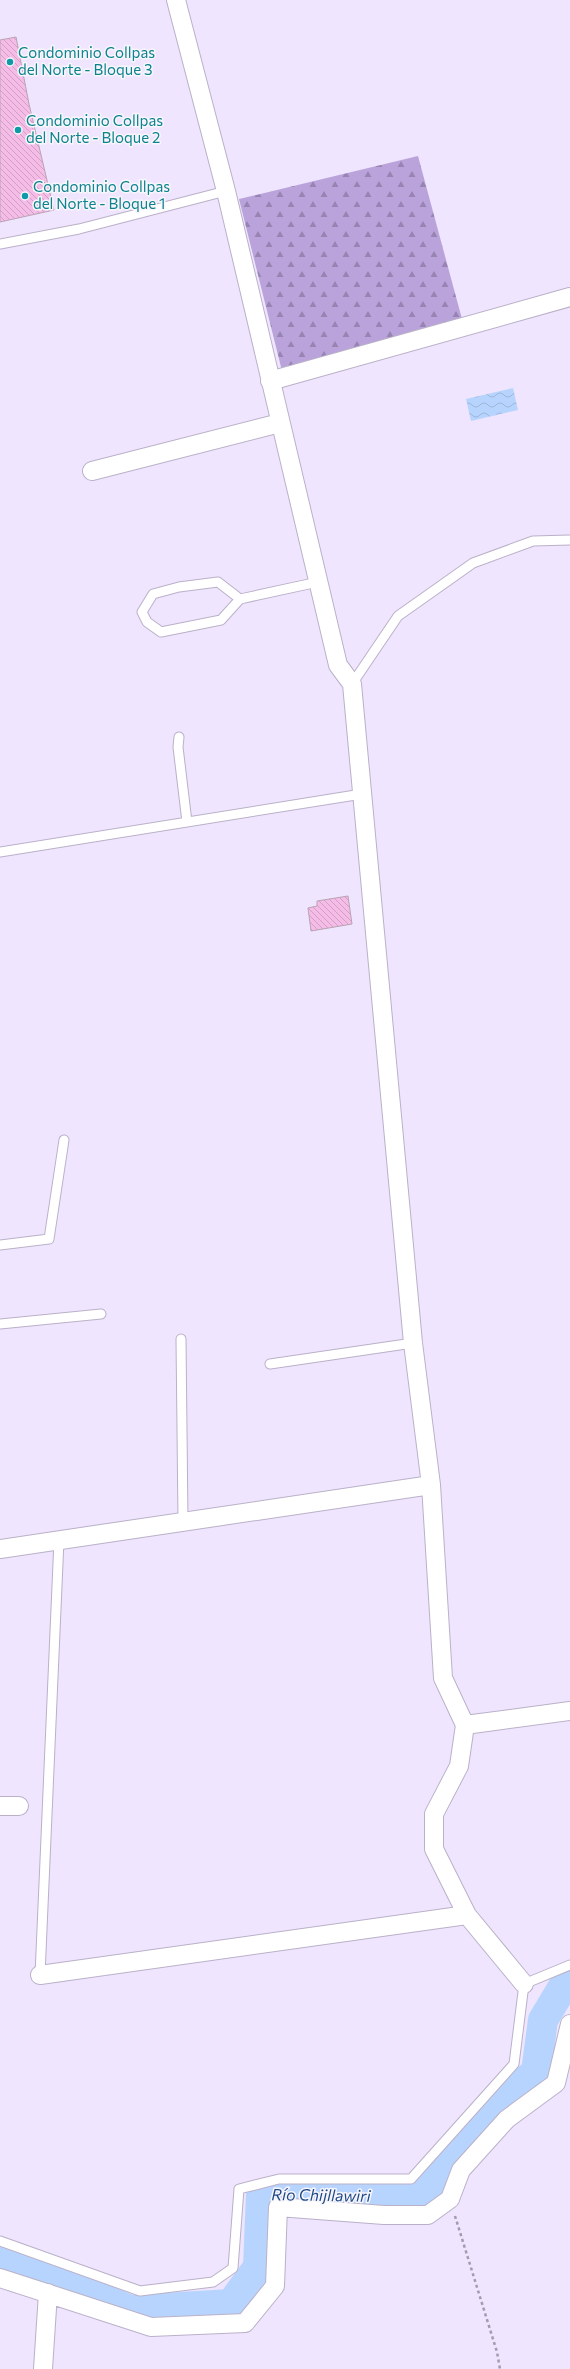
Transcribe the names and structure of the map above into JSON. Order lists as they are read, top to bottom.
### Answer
{
  "water": ["Río Chijllawiri"],
  "places": ["Condominio Collpas del Norte - Bloque 3", "Condominio Collpas del Norte - Bloque 2", "Condominio Collpas del Norte - Bloque 1"]
}
